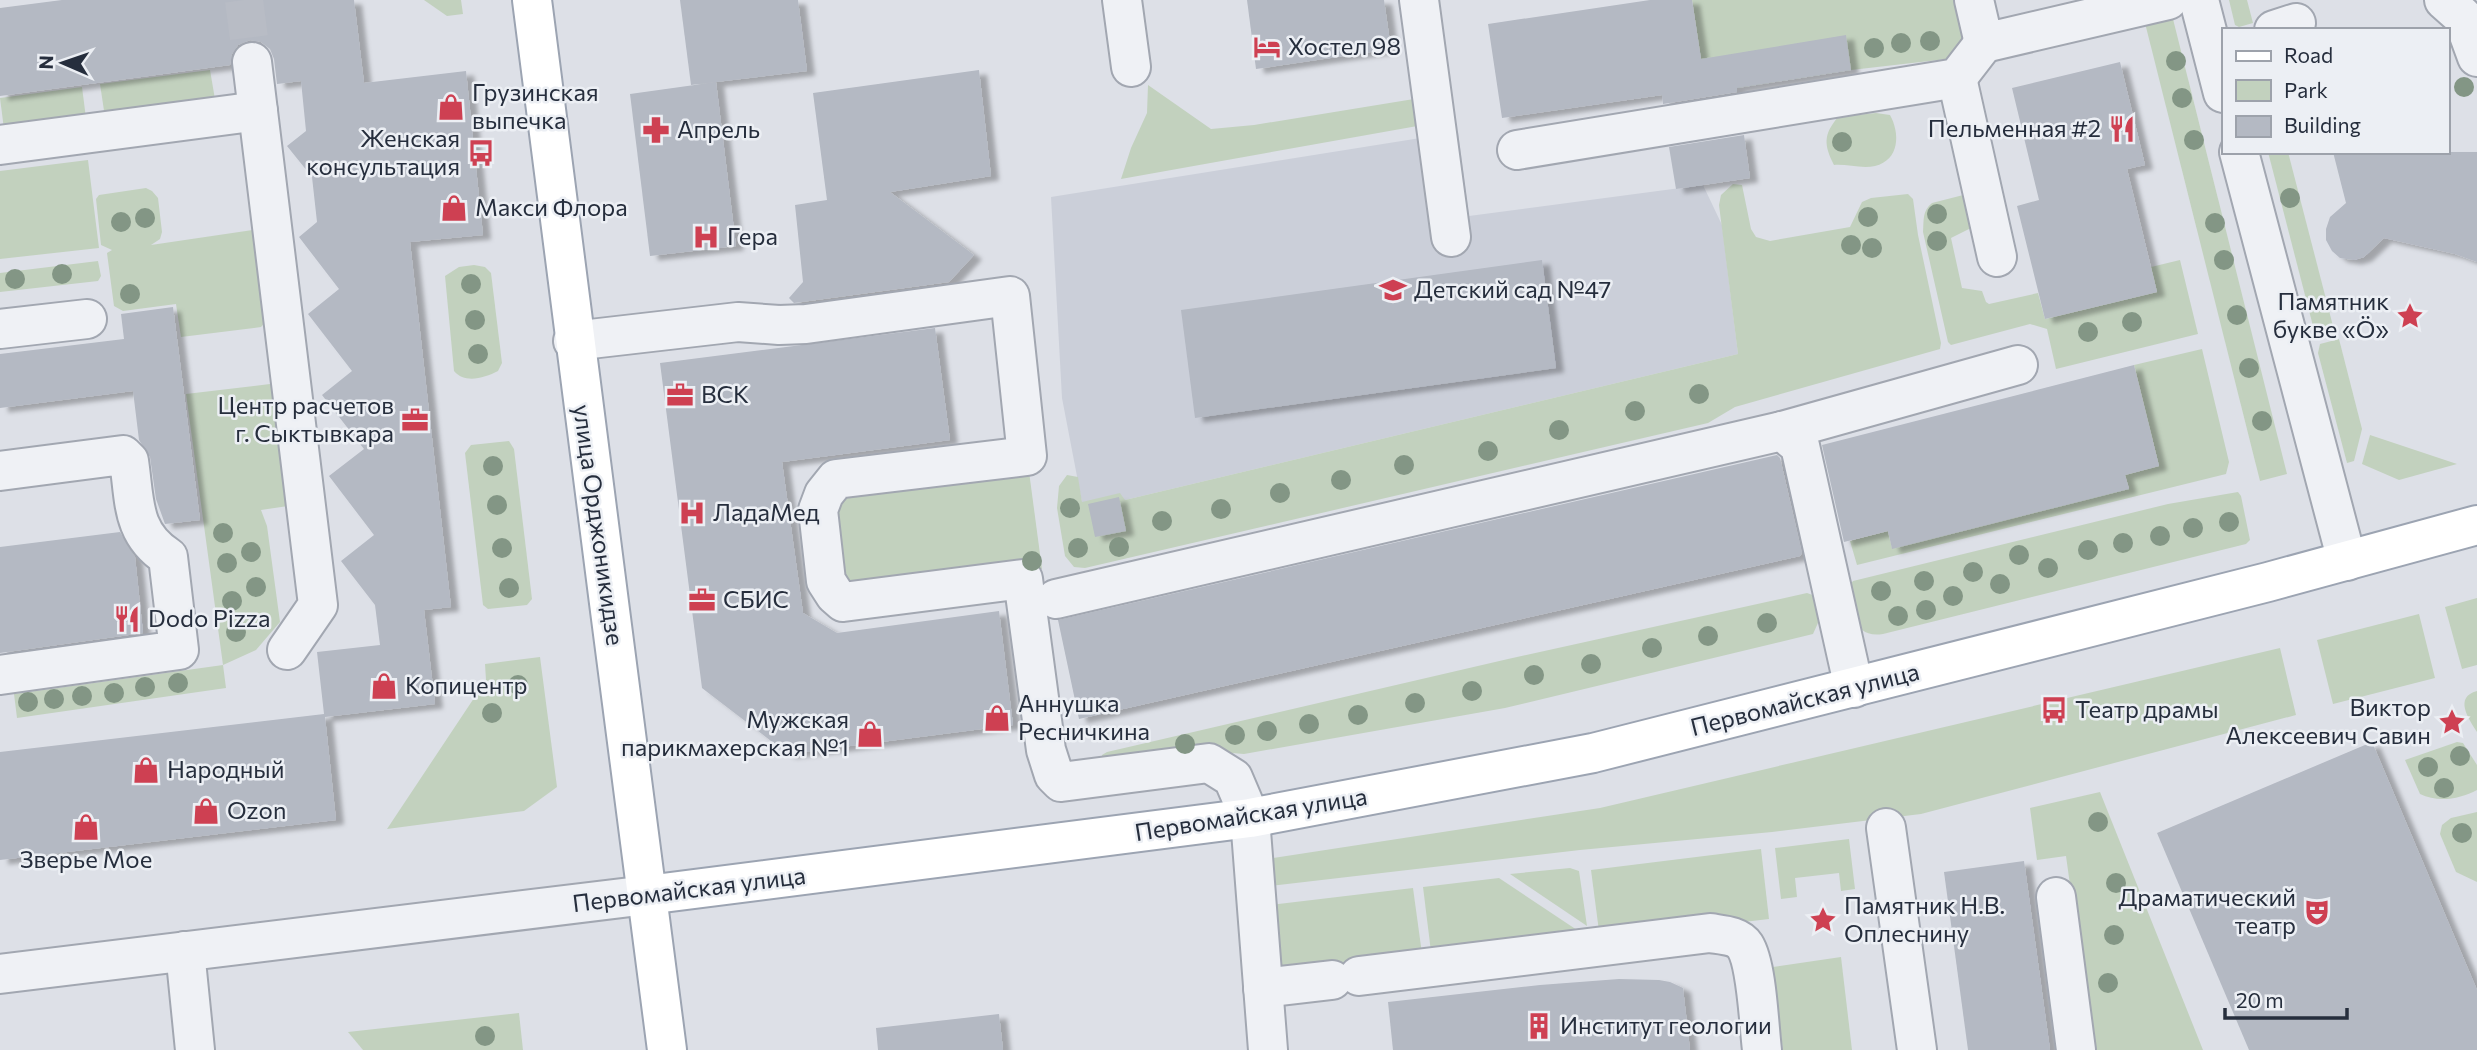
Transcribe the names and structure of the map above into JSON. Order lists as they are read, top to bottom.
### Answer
{
  "streets": {
    "main road": ["улица Орджоникидзе", "Первомайская улица"]
  },
  "crossings": [
    ["улица Орджоникидзе", "Первомайская улица"]
  ],
  "places": {
    "hotel": ["Хостел 98"],
    "shop": [
      "Грузинская выпечка",
      "Макси Флора",
      "Копицентр",
      "Аннушка Ресничкина",
      "Мужская парикмахерская №1",
      "Народный",
      "Ozon",
      "Зверье Мое"
    ],
    "restaurant": ["Пельменная #2", "Dodo Pizza"],
    "pharmacy": ["Апрель"],
    "bus stop": ["Женская консультация", "Театр драмы"],
    "hospital": ["Гера", "ЛадаМед"],
    "school or university": ["Детский сад №47"],
    "place": ["Памятник букве «Ӧ»", "Виктор Алексеевич Савин", "Памятник Н.В. Оплеснину"],
    "office": ["ВСК", "Центр расчетов г. Сыктывкара", "СБИС"],
    "theatre": ["Драматический театр"],
    "building": ["Институт геологии"]
  },
  "legend": ["Road", "Park", "Building"],
  "scale_bar": "20 m",
  "north": "left"
}
